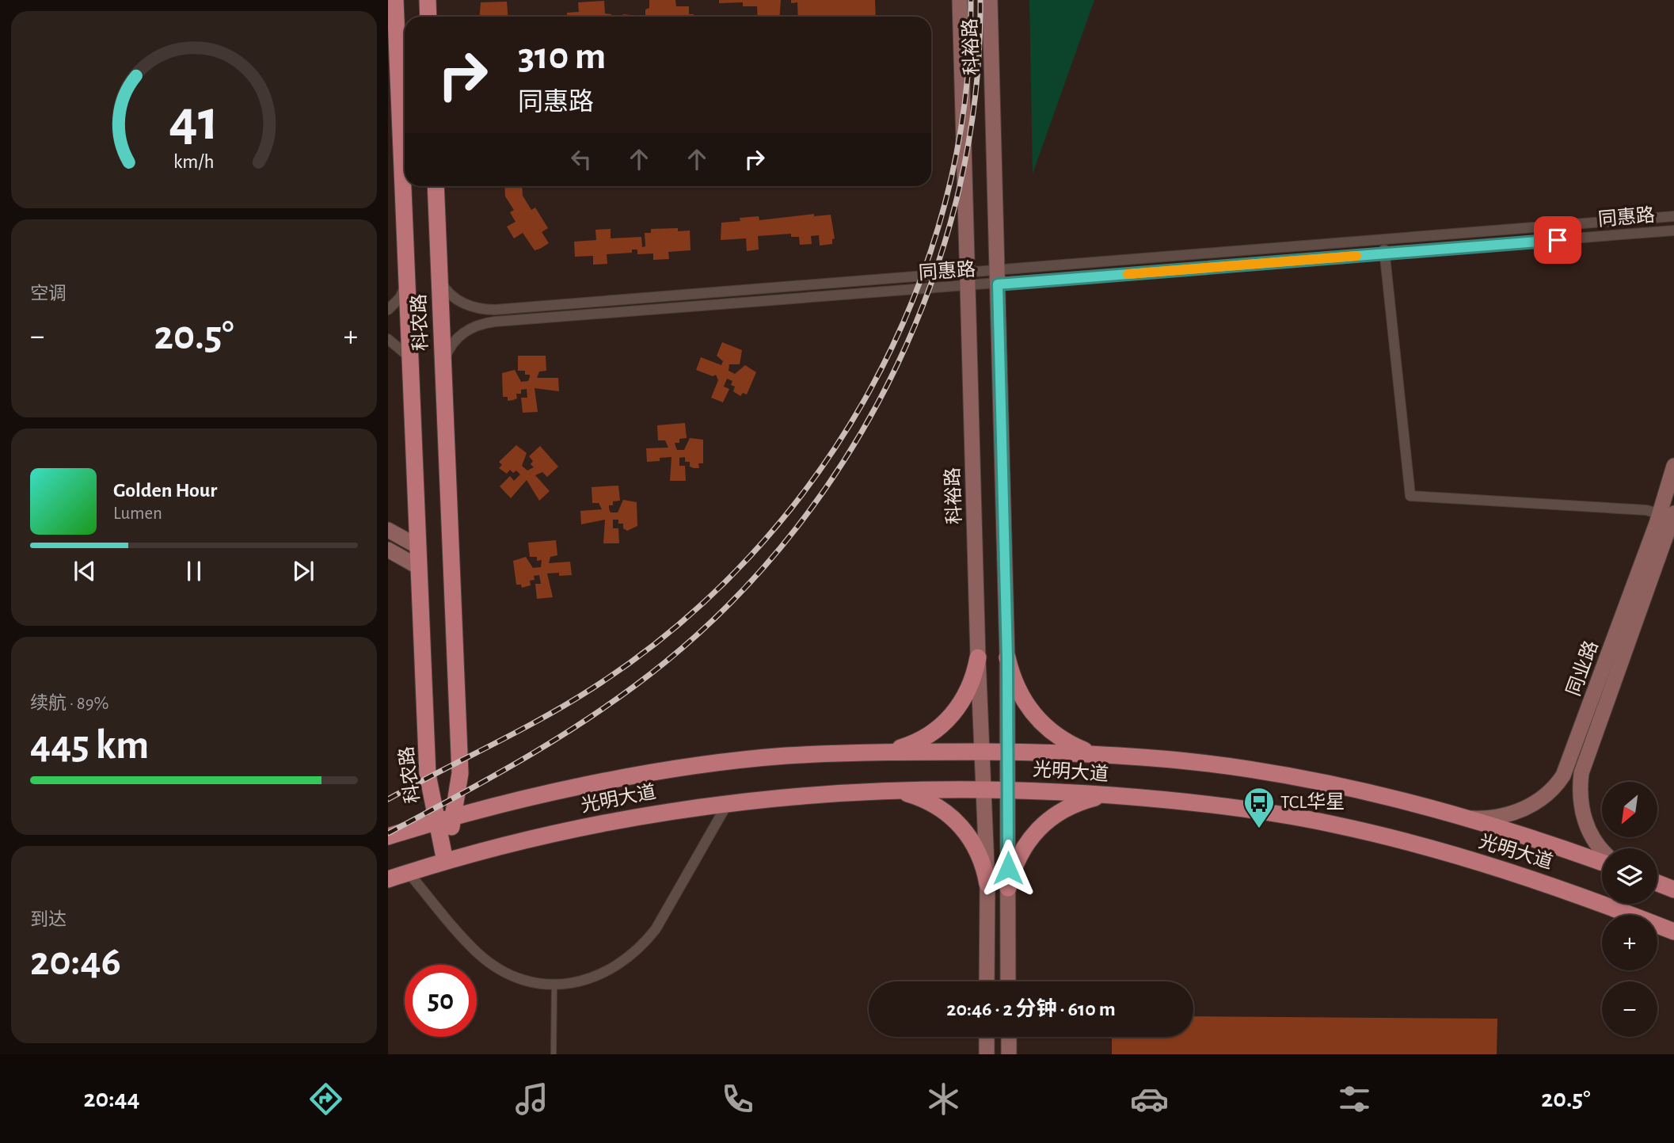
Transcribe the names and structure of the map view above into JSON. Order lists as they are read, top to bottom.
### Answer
{
  "streets": {
    "main road": [
      "科裕路",
      "科农路",
      "同业路",
      "光明大道"
    ],
    "street": ["同惠路"]
  },
  "crossings": [
    ["科裕路", "同惠路"],
    ["科裕路", "光明大道"],
    ["同惠路", "科农路"],
    ["科农路", "光明大道"],
    ["同业路", "光明大道"]
  ],
  "places": {
    "bus stop": ["TCL华星"]
  },
  "north": "bottom left",
  "page": {
    "turn": ["310 m", "同惠路"],
    "tile": [
      "空调",
      ["续航 · 89%", "445 km"],
      ["到达", "20:46"]
    ],
    "heat": ["−", "20.5°", "+"],
    "song": ["Golden Hour", "Lumen"],
    "map_buttons": ["+", "−"],
    "limit": "50",
    "trip": "20:46 · 2 分钟 · 610 m",
    "tabs": ["20:44", "20.5°"],
    "gauge": ["41", "km/h"]
  }
}
